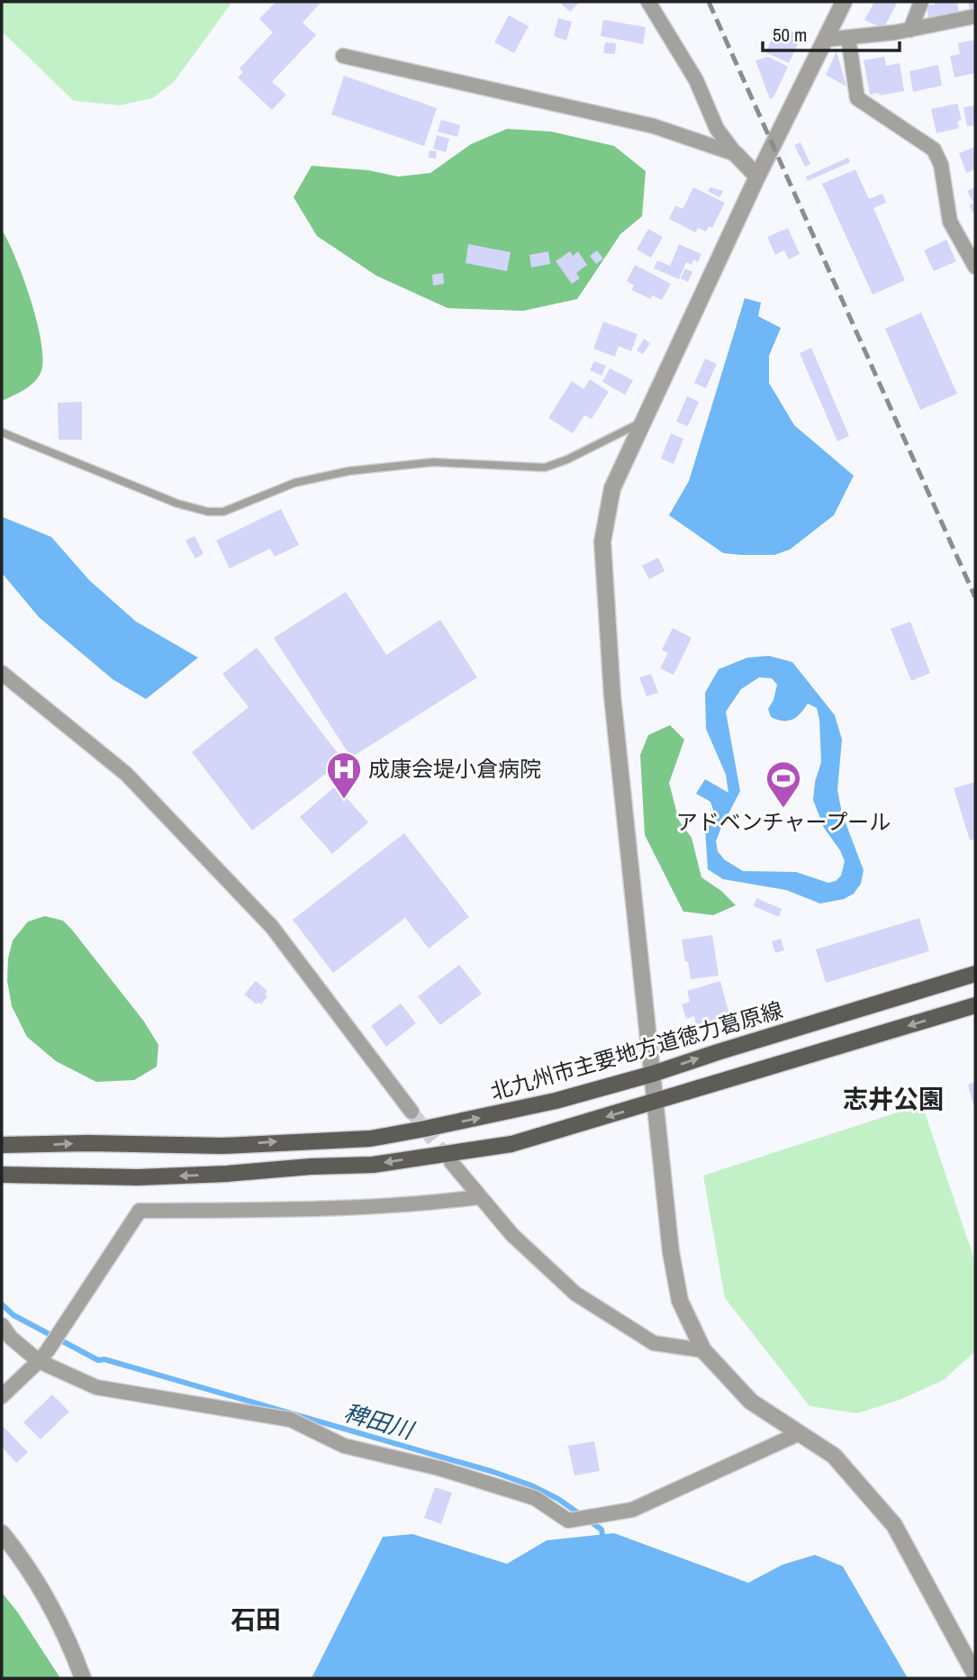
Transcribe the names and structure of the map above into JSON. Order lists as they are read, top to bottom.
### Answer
{
  "streets": {
    "main road": ["北九州市主要地方道徳力葛原線"]
  },
  "districts": ["志井公園", "石田"],
  "water": ["稗田川"],
  "places": {
    "hospital": ["成康会堤小倉病院"],
    "sports": ["アドベンチャープール"]
  },
  "scale_bar": "50 m"
}
